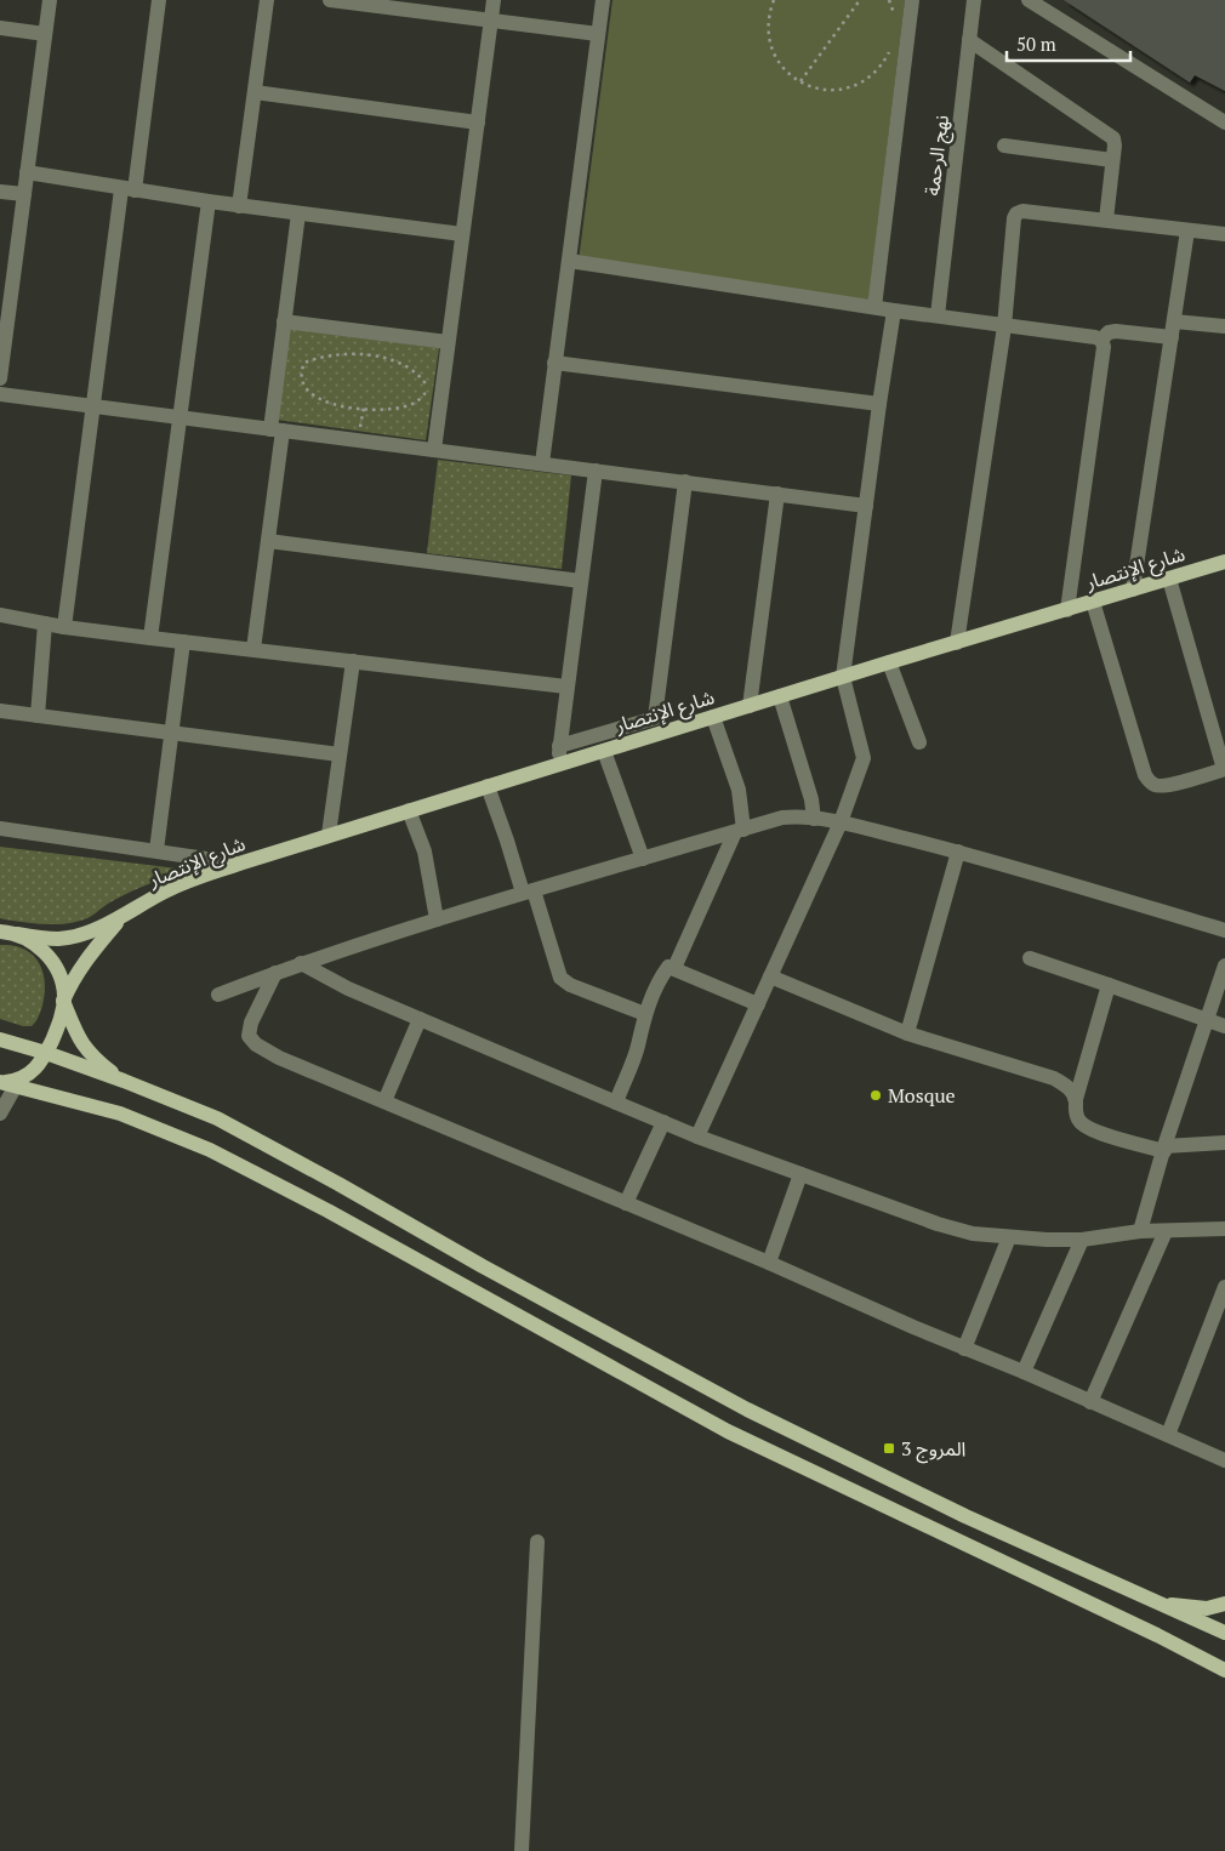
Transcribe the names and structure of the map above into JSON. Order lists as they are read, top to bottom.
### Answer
{
  "streets": {
    "main road": ["شارع الإنتصار"],
    "street": ["نهج الرحمة"]
  },
  "places": {
    "other": ["Mosque"],
    "transit": ["المروج 3"]
  },
  "scale_bar": "50 m"
}
